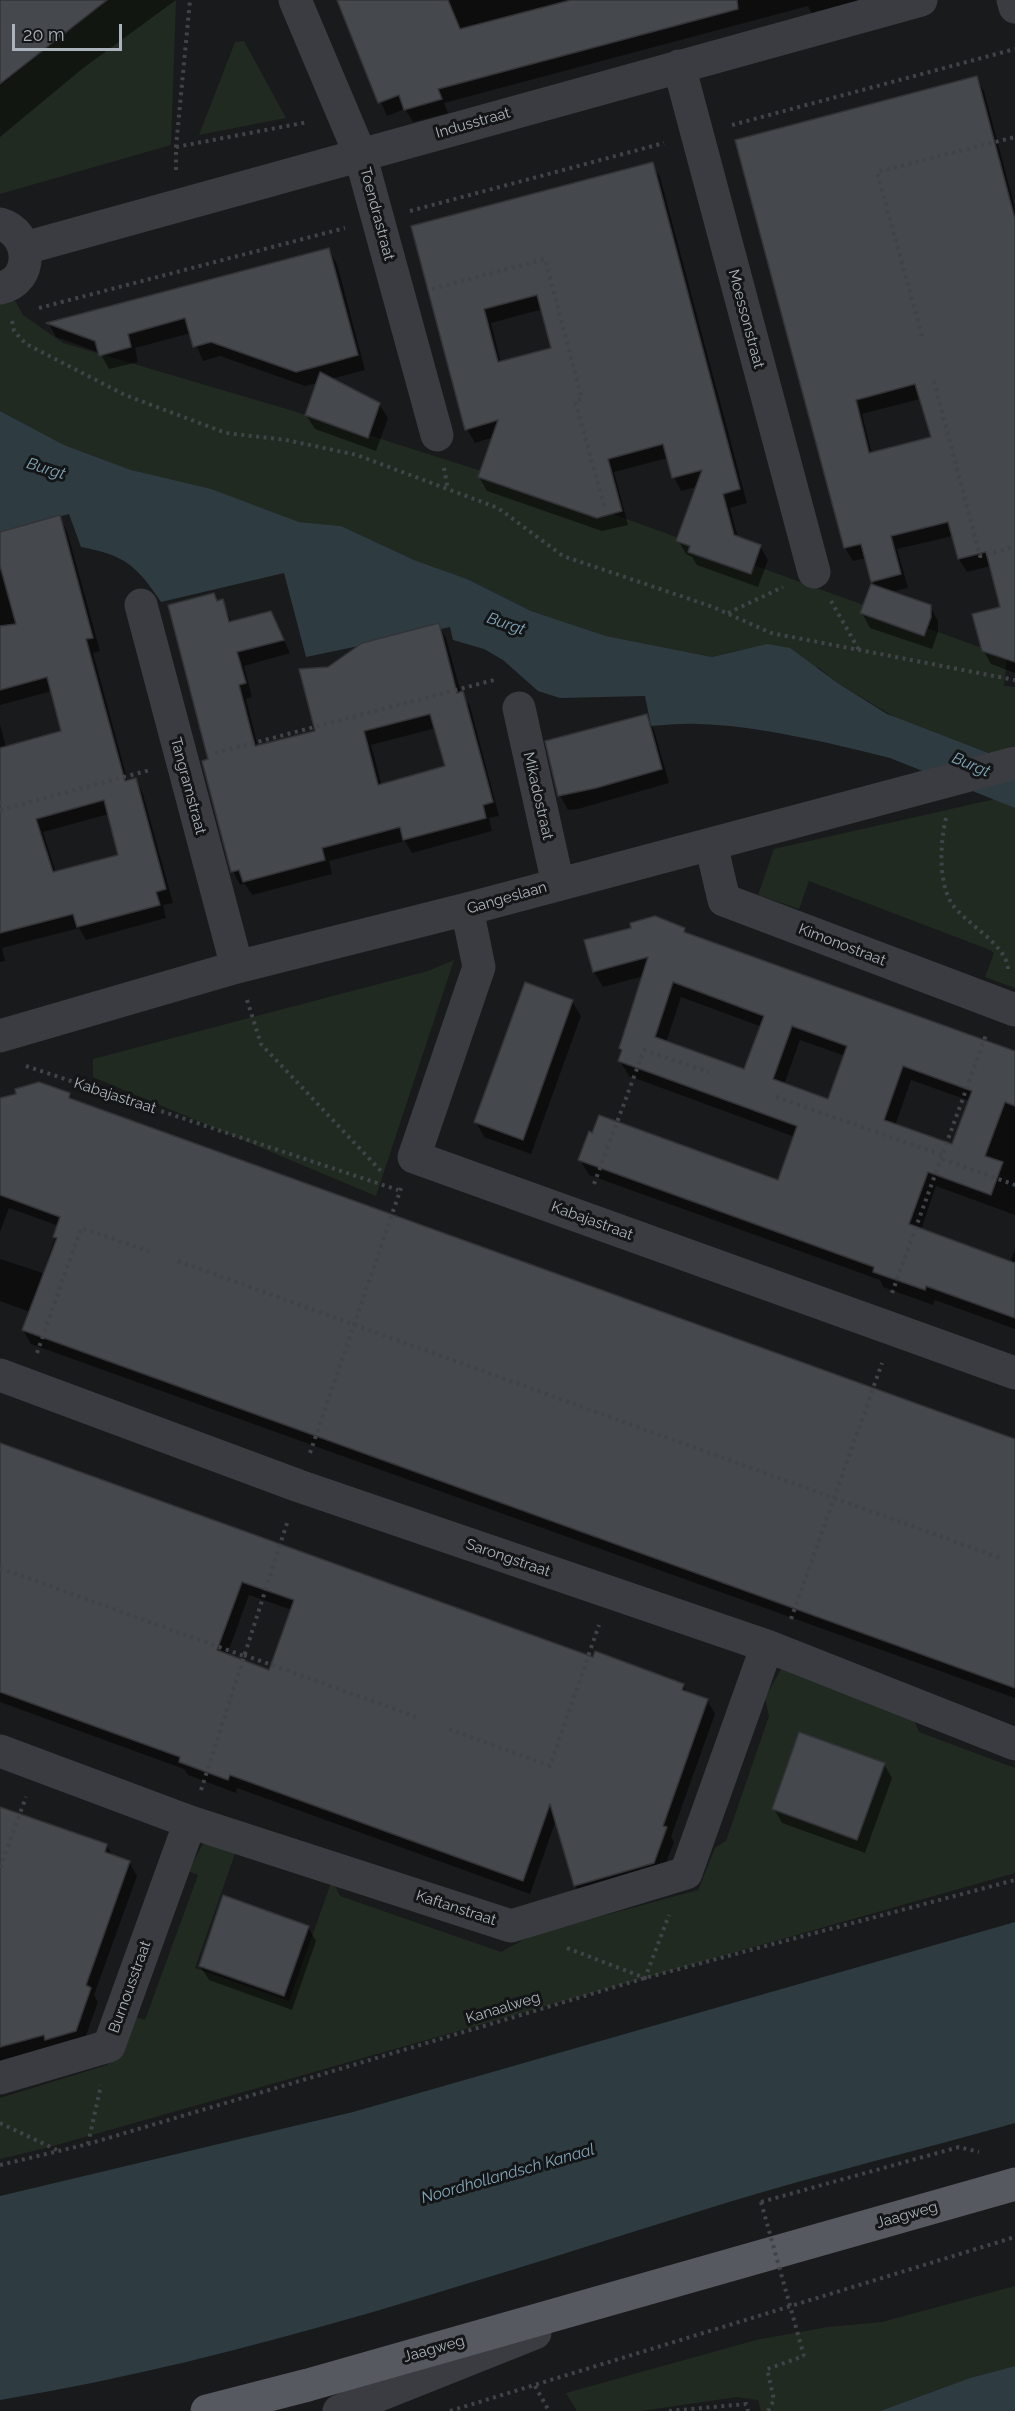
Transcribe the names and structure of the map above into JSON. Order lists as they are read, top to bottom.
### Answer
{
  "streets": {
    "main road": ["Jaagweg"],
    "street": [
      "Indusstraat",
      "Toendrastraat",
      "Moessonstraat",
      "Tangramstraat",
      "Mikadostraat",
      "Gangeslaan",
      "Kimonostraat",
      "Kabajastraat",
      "Sarongstraat",
      "Kaftanstraat",
      "Burnousstraat"
    ],
    "path": ["Kanaalweg"]
  },
  "crossings": [
    ["Indusstraat", "Toendrastraat"],
    ["Indusstraat", "Moessonstraat"],
    ["Tangramstraat", "Gangeslaan"],
    ["Mikadostraat", "Gangeslaan"],
    ["Gangeslaan", "Kimonostraat"],
    ["Gangeslaan", "Kabajastraat"],
    ["Kaftanstraat", "Burnousstraat"]
  ],
  "water": ["Burgt", "Noordhollandsch Kanaal"],
  "scale_bar": "20 m"
}
